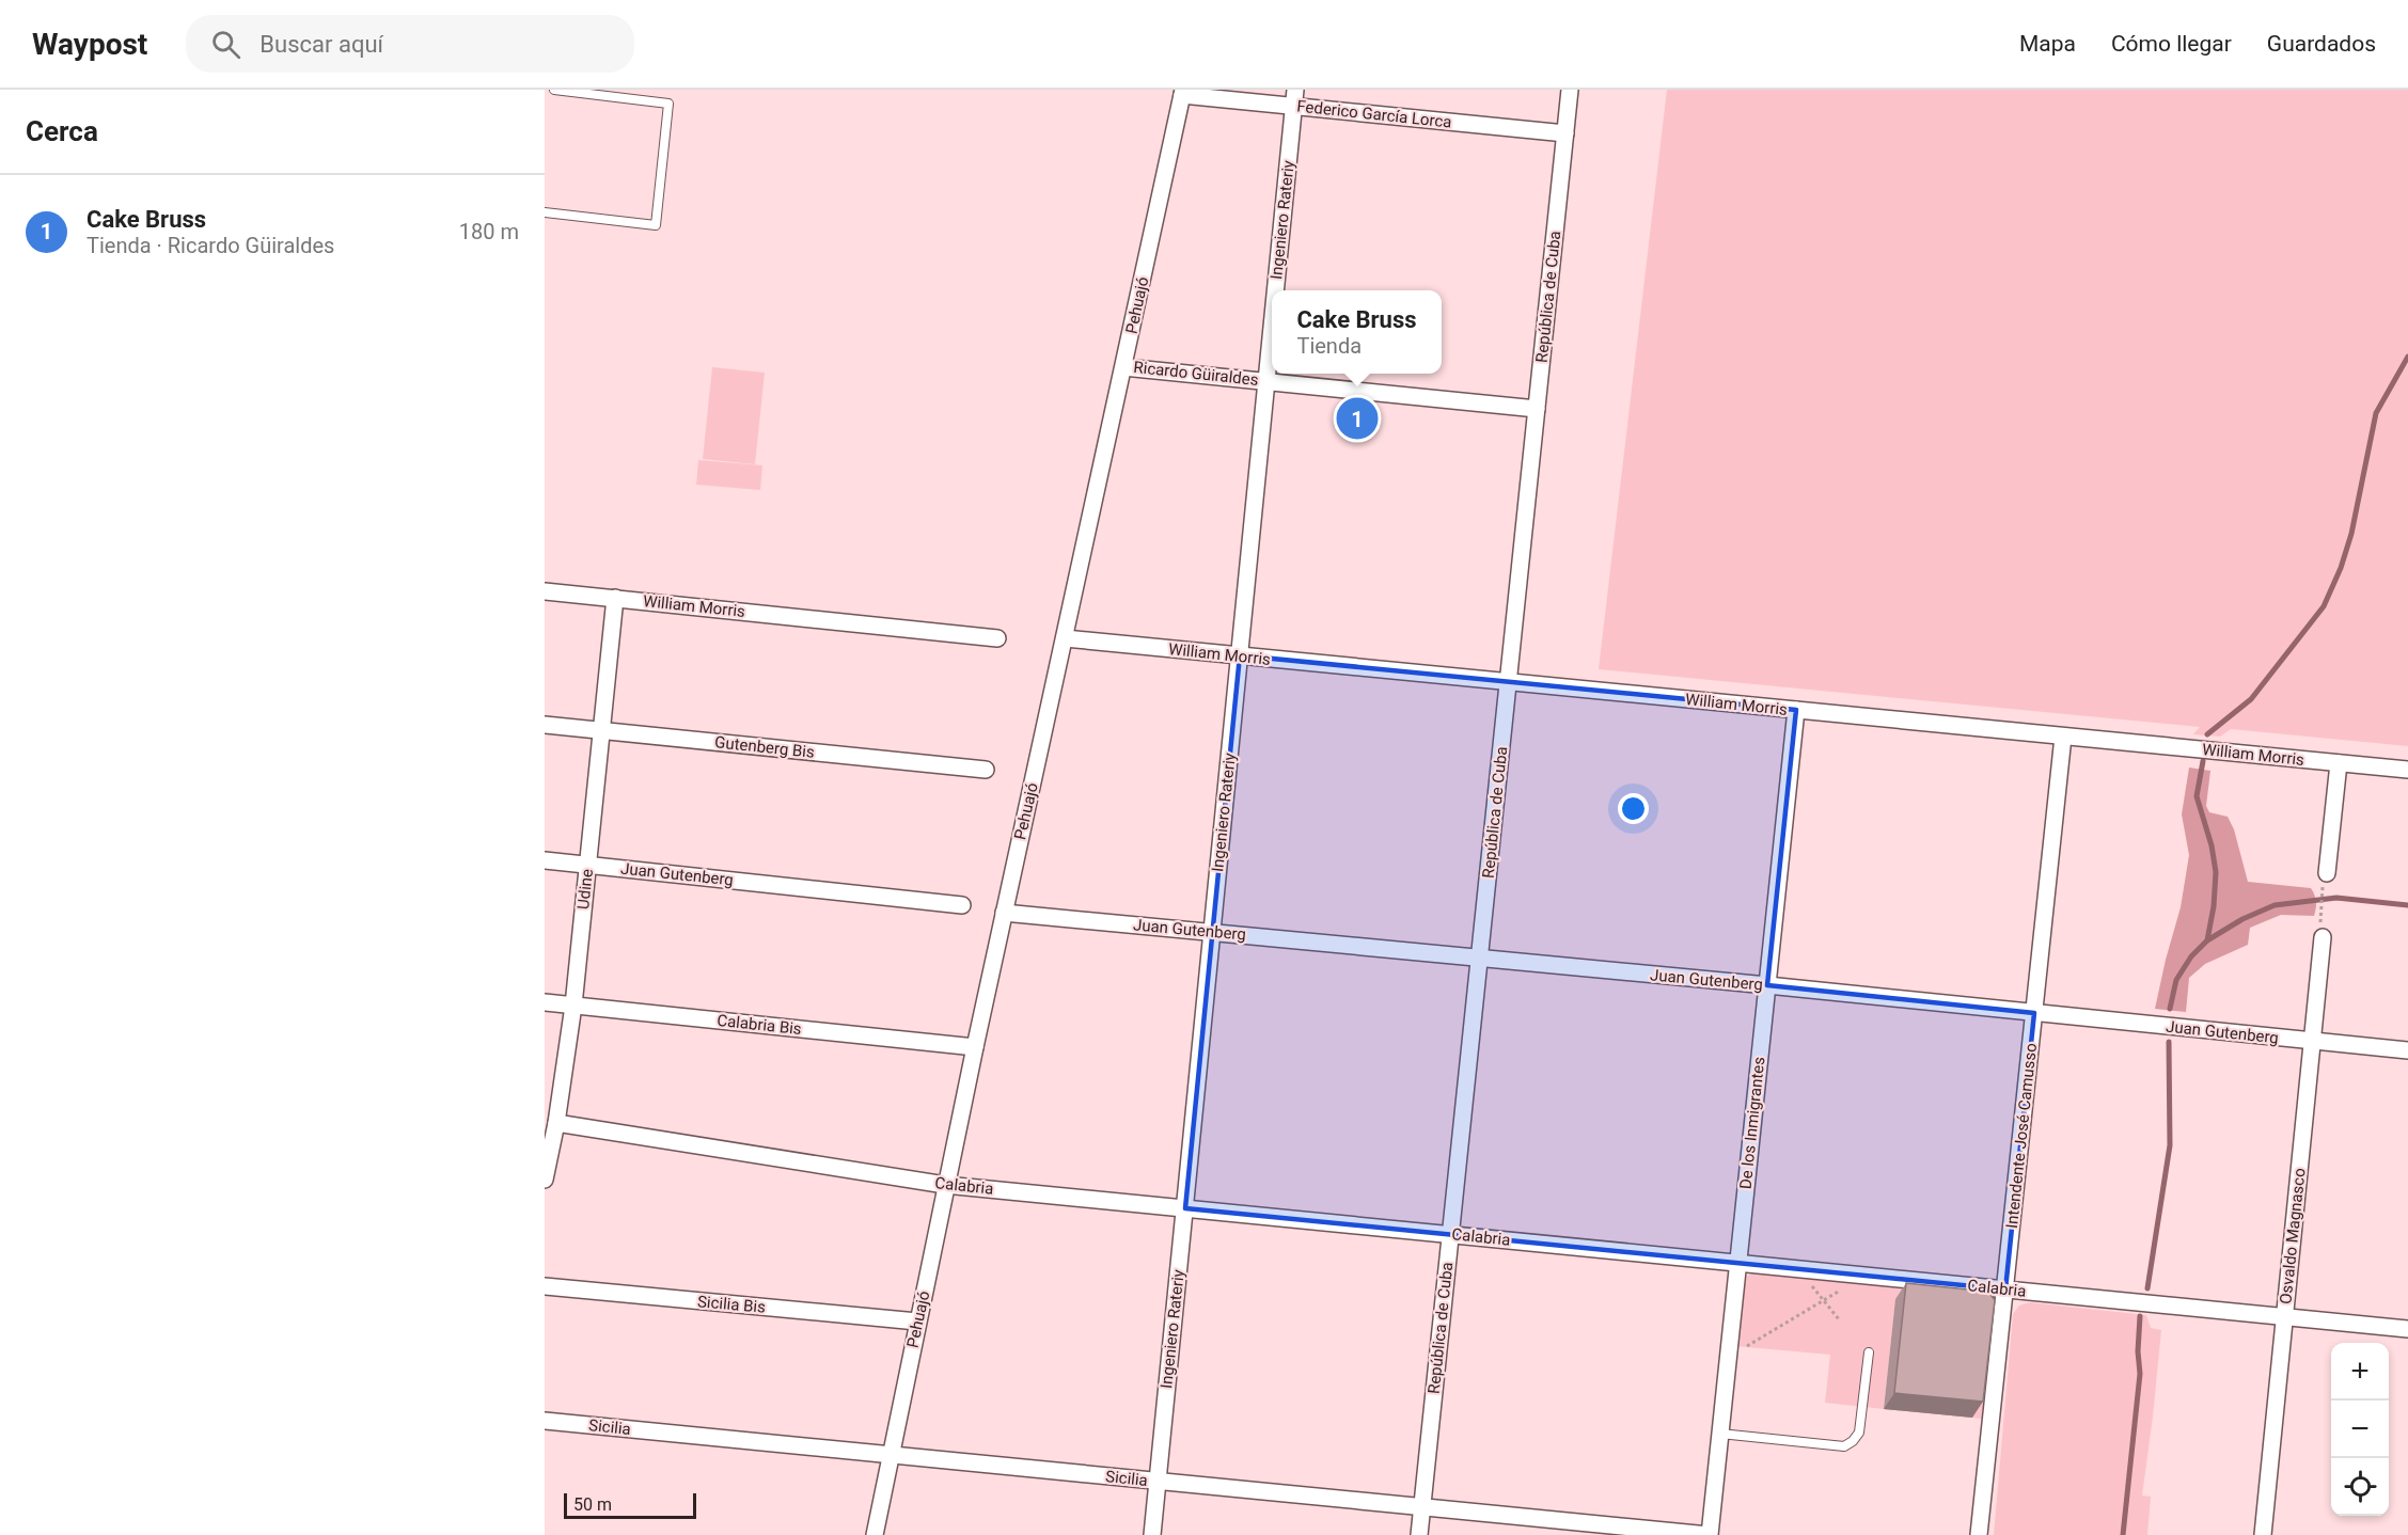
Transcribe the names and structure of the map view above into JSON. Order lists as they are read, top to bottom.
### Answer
{
  "streets": {
    "street": [
      "Federico García Lorca",
      "Ingeniero Rateriy",
      "República de Cuba",
      "Pehuajó",
      "Ricardo Güiraldes",
      "William Morris",
      "Gutenberg Bis",
      "Juan Gutenberg",
      "Udine",
      "Calabria Bis",
      "De los Inmigrantes",
      "Intendente José Camusso",
      "Calabria",
      "Osvaldo Magnasco",
      "Sicilia Bis",
      "Sicilia"
    ]
  },
  "crossings": [
    ["Federico García Lorca", "Ingeniero Rateriy"],
    ["Federico García Lorca", "República de Cuba"],
    ["Federico García Lorca", "Pehuajó"],
    ["Ingeniero Rateriy", "Ricardo Güiraldes"],
    ["Ingeniero Rateriy", "William Morris"],
    ["Ingeniero Rateriy", "Juan Gutenberg"],
    ["Ingeniero Rateriy", "Calabria"],
    ["Ingeniero Rateriy", "Sicilia"],
    ["República de Cuba", "Ricardo Güiraldes"],
    ["República de Cuba", "William Morris"],
    ["República de Cuba", "Juan Gutenberg"],
    ["República de Cuba", "Calabria"],
    ["República de Cuba", "Sicilia"],
    ["Pehuajó", "Ricardo Güiraldes"],
    ["Pehuajó", "William Morris"],
    ["Pehuajó", "Juan Gutenberg"],
    ["Pehuajó", "Calabria Bis"],
    ["Pehuajó", "Calabria"],
    ["Pehuajó", "Sicilia Bis"],
    ["Pehuajó", "Sicilia"],
    ["William Morris", "Udine"],
    ["William Morris", "De los Inmigrantes"],
    ["William Morris", "Intendente José Camusso"],
    ["Gutenberg Bis", "Udine"],
    ["Juan Gutenberg", "Udine"],
    ["Juan Gutenberg", "De los Inmigrantes"],
    ["Juan Gutenberg", "Intendente José Camusso"],
    ["Juan Gutenberg", "Osvaldo Magnasco"],
    ["Udine", "Calabria Bis"],
    ["Udine", "Calabria"],
    ["De los Inmigrantes", "Calabria"],
    ["De los Inmigrantes", "Sicilia"],
    ["Intendente José Camusso", "Calabria"],
    ["Calabria", "Osvaldo Magnasco"]
  ],
  "scale_bar": "50 m",
  "page": {
    "header": "Waypost",
    "search": "Buscar aquí",
    "nav": ["Mapa", "Cómo llegar", "Guardados"],
    "heading": "Cerca",
    "list": [
      {
        "mark": "1",
        "name": "Cake Bruss",
        "note": "Tienda · Ricardo Güiraldes",
        "value": "180 m"
      }
    ],
    "popup": ["Cake Bruss", "Tienda"],
    "pins": "1",
    "map_buttons": ["+", "−"],
    "scale": "50 m"
  }
}
